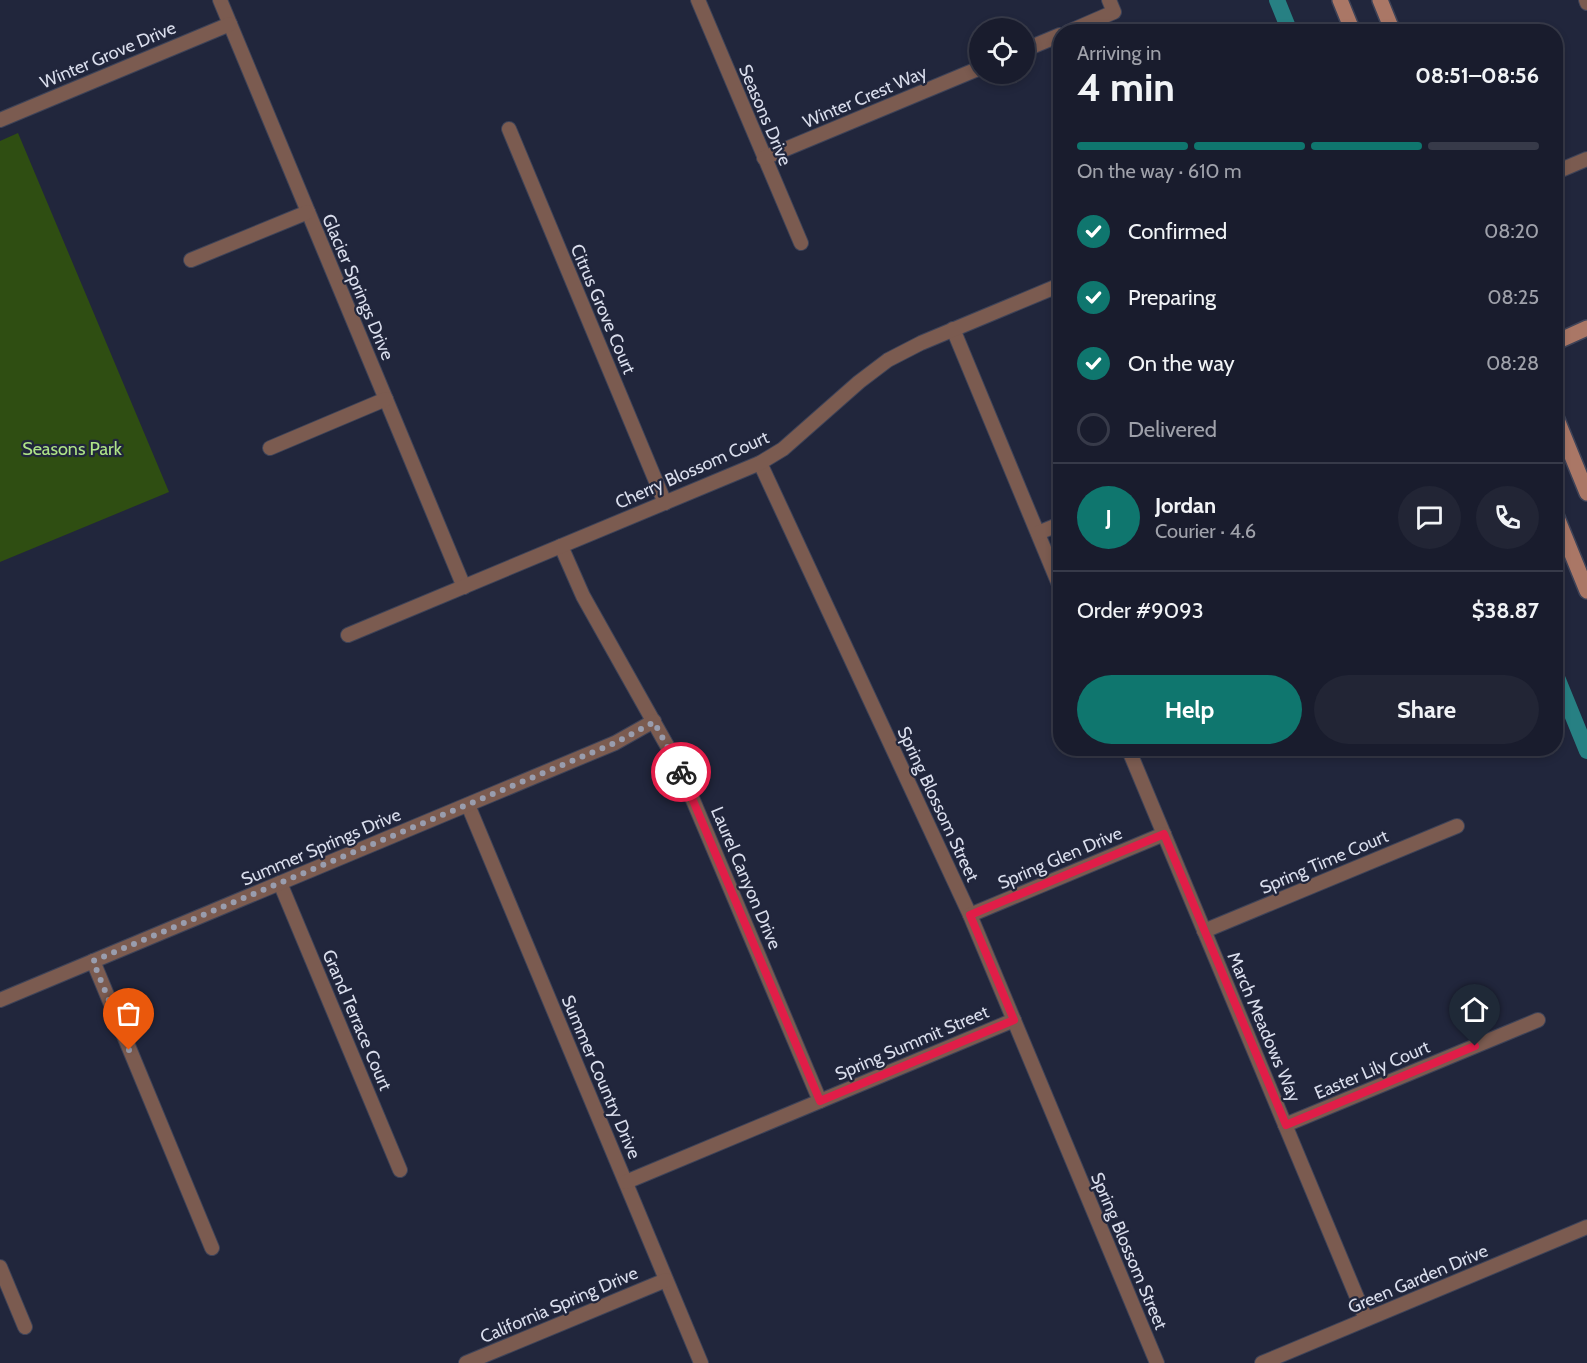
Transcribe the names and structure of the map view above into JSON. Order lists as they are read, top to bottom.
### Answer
{
  "streets": {
    "street": [
      "Winter Grove Drive",
      "Winter Crest Way",
      "Seasons Drive",
      "Glacier Springs Drive",
      "Citrus Grove Court",
      "Cherry Blossom Court",
      "Spring Blossom Street",
      "Summer Springs Drive",
      "Spring Glen Drive",
      "Spring Time Court",
      "Laurel Canyon Drive",
      "Grand Terrace Court",
      "March Meadows Way",
      "Spring Summit Street",
      "Easter Lily Court",
      "Summer Country Drive",
      "Green Garden Drive",
      "California Spring Drive"
    ]
  },
  "crossings": [
    ["Winter Grove Drive", "Glacier Springs Drive"],
    ["Winter Crest Way", "Seasons Drive"],
    ["Glacier Springs Drive", "Cherry Blossom Court"],
    ["Citrus Grove Court", "Cherry Blossom Court"],
    ["Cherry Blossom Court", "Spring Blossom Street"],
    ["Cherry Blossom Court", "Laurel Canyon Drive"],
    ["Spring Blossom Street", "Spring Glen Drive"],
    ["Spring Blossom Street", "Spring Summit Street"],
    ["Summer Springs Drive", "Laurel Canyon Drive"],
    ["Summer Springs Drive", "Grand Terrace Court"],
    ["Summer Springs Drive", "Summer Country Drive"],
    ["Spring Glen Drive", "March Meadows Way"],
    ["Spring Time Court", "March Meadows Way"],
    ["Laurel Canyon Drive", "Spring Summit Street"],
    ["March Meadows Way", "Easter Lily Court"],
    ["March Meadows Way", "Green Garden Drive"],
    ["Spring Summit Street", "Summer Country Drive"],
    ["Summer Country Drive", "California Spring Drive"]
  ],
  "parks": ["Seasons Park"],
  "page": {
    "heading": ["4 min", "Arriving in", "08:51–08:56"],
    "panel": [
      "Jordan",
      "Courier · 4.6",
      "Order #9093",
      "$38.87"
    ],
    "bar": "On the way · 610 m",
    "list": [
      ["Confirmed", "08:20"],
      ["Preparing", "08:25"],
      ["On the way", "08:28"],
      "Delivered"
    ],
    "round": "J",
    "buttons": ["Help", "Share"]
  }
}
